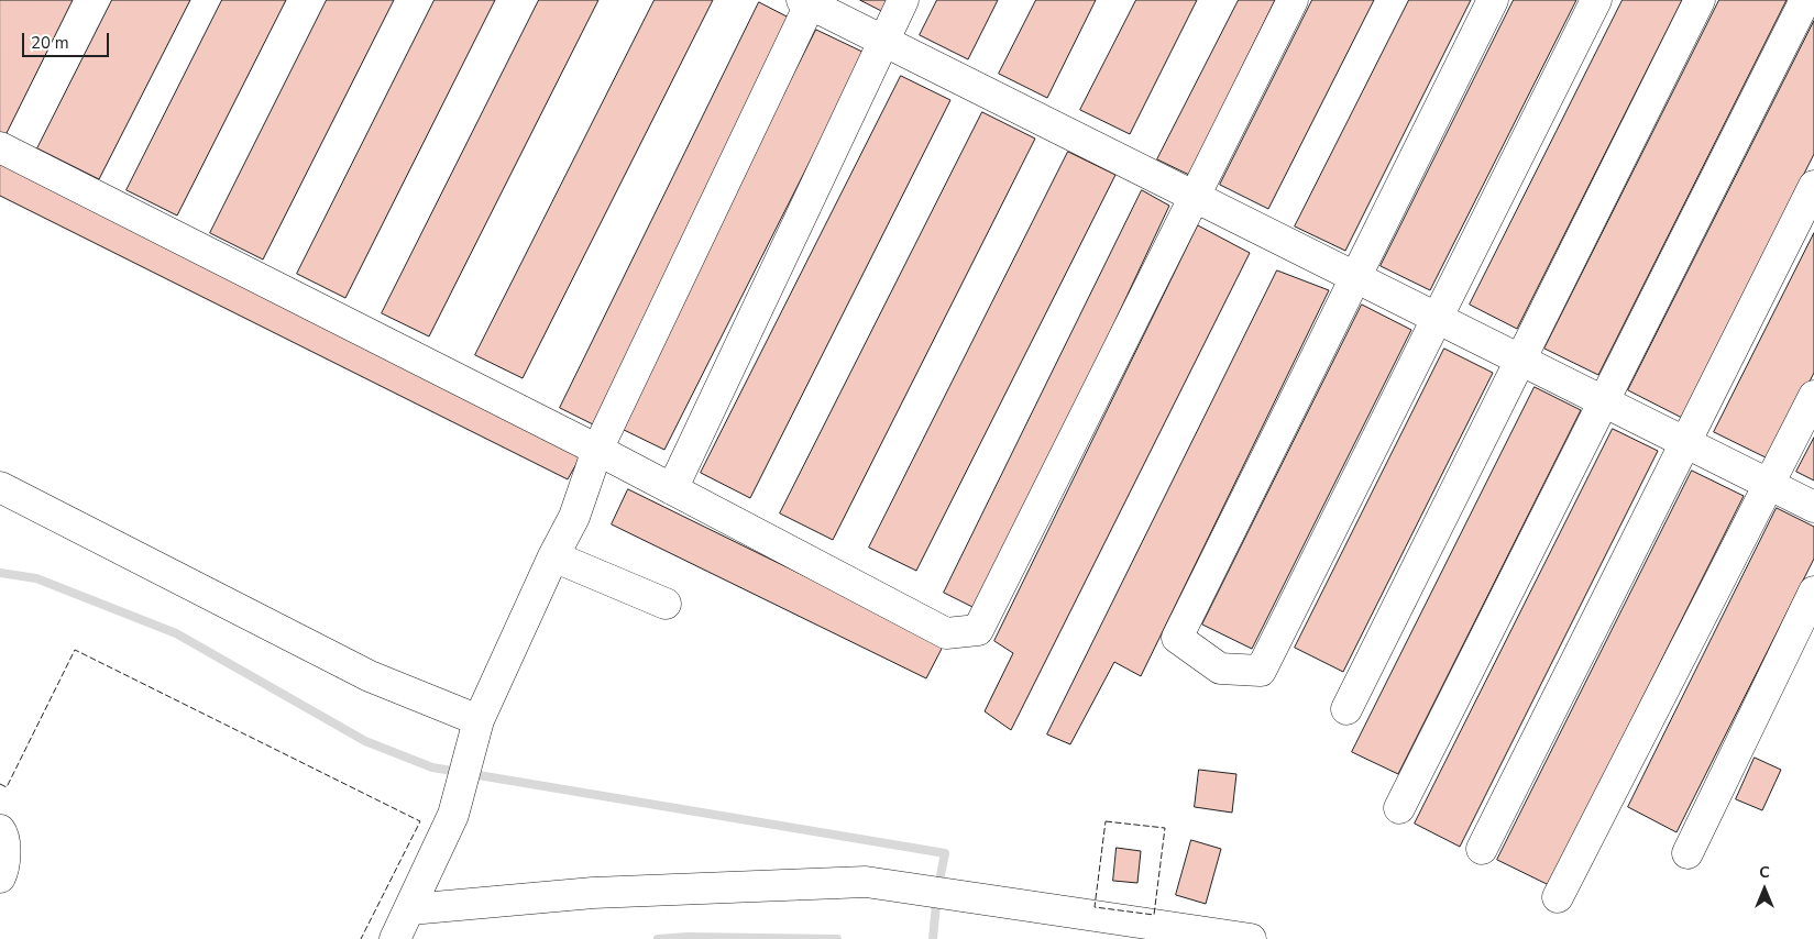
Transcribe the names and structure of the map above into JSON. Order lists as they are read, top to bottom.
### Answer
{
  "scale_bar": "20 m",
  "north": "top"
}
